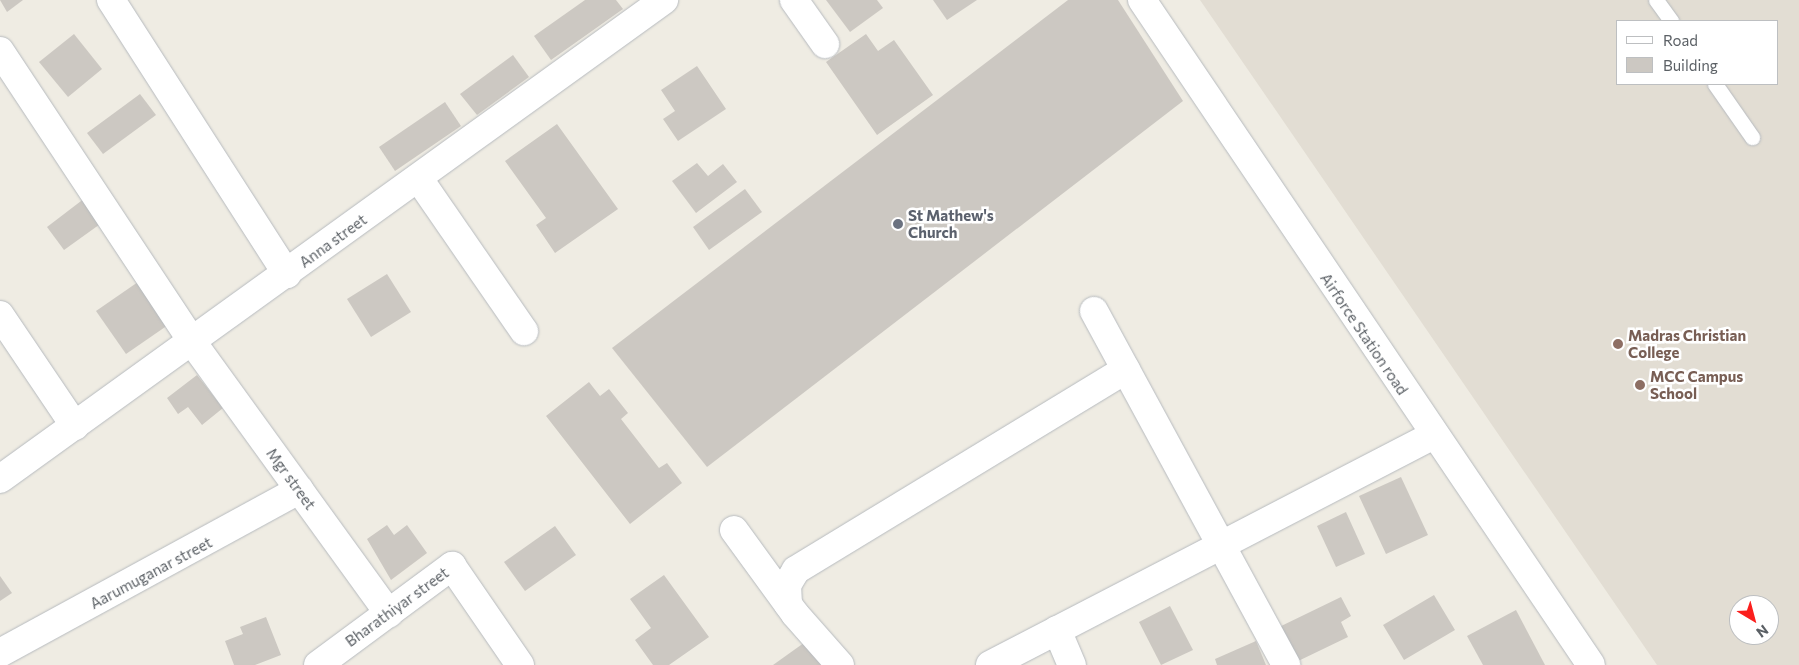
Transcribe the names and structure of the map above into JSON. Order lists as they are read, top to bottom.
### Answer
{
  "streets": {
    "street": [
      "Anna street",
      "Airforce Station road",
      "Mgr street",
      "Aarumuganar street",
      "Bharathiyar street"
    ]
  },
  "crossings": [
    ["Anna street", "Mgr street"],
    ["Mgr street", "Aarumuganar street"],
    ["Mgr street", "Bharathiyar street"]
  ],
  "places": ["St Mathew's Church", "Madras Christian College", "MCC Campus School"],
  "legend": ["Road", "Building"],
  "north": "bottom right"
}
